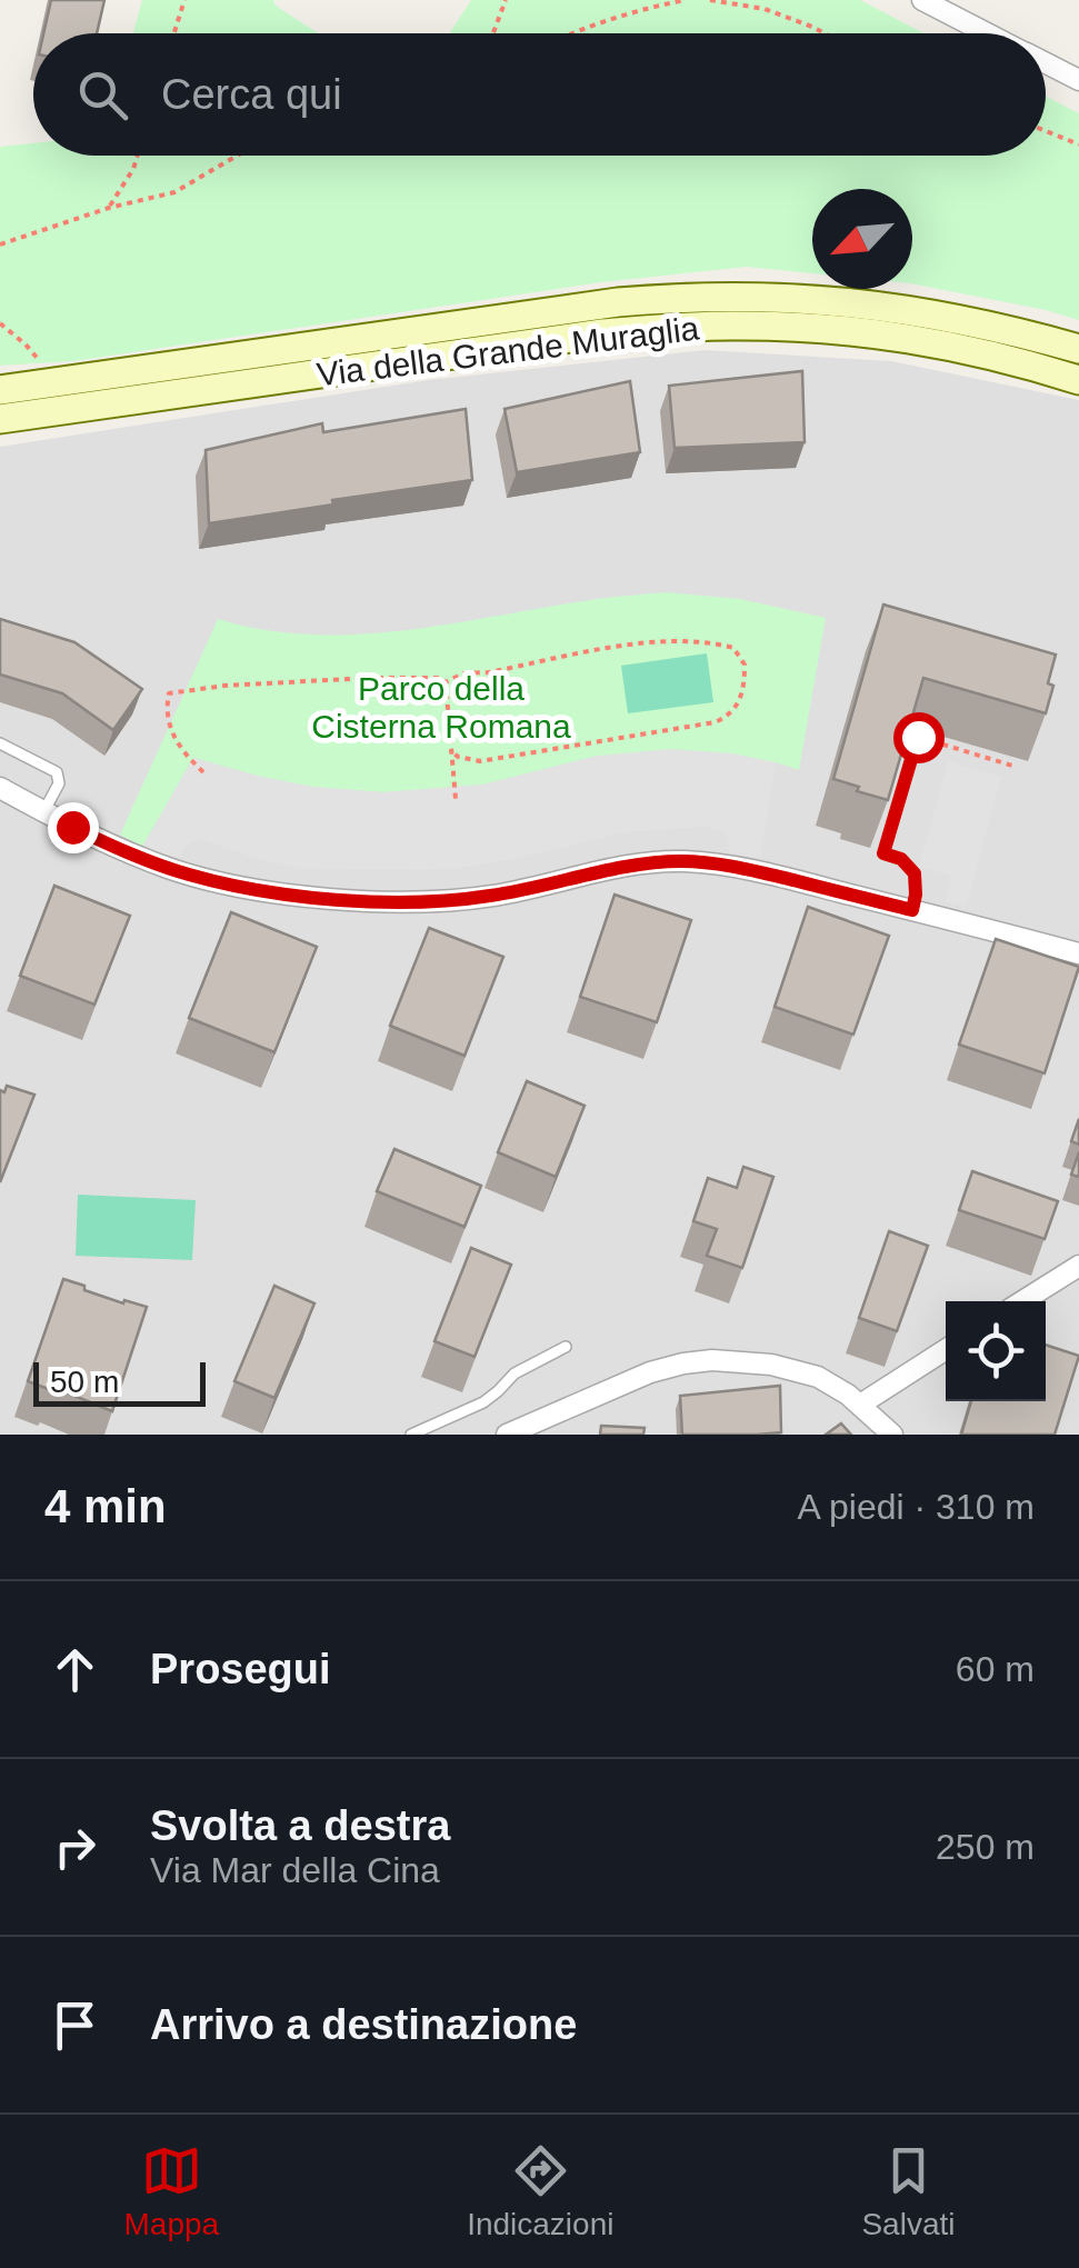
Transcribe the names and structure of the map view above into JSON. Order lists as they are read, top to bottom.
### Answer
{
  "streets": {
    "street": ["Via della Grande Muraglia"]
  },
  "parks": ["Parco della Cisterna Romana"],
  "scale_bar": "50 m",
  "north": "bottom left",
  "page": {
    "search": "Cerca qui",
    "scale": "50 m",
    "heading": ["4 min", "A piedi · 310 m"],
    "list": [
      ["Prosegui", "60 m"],
      ["Svolta a destra", "Via Mar della Cina", "250 m"],
      "Arrivo a destinazione"
    ],
    "nav": ["Mappa", "Indicazioni", "Salvati"]
  }
}
